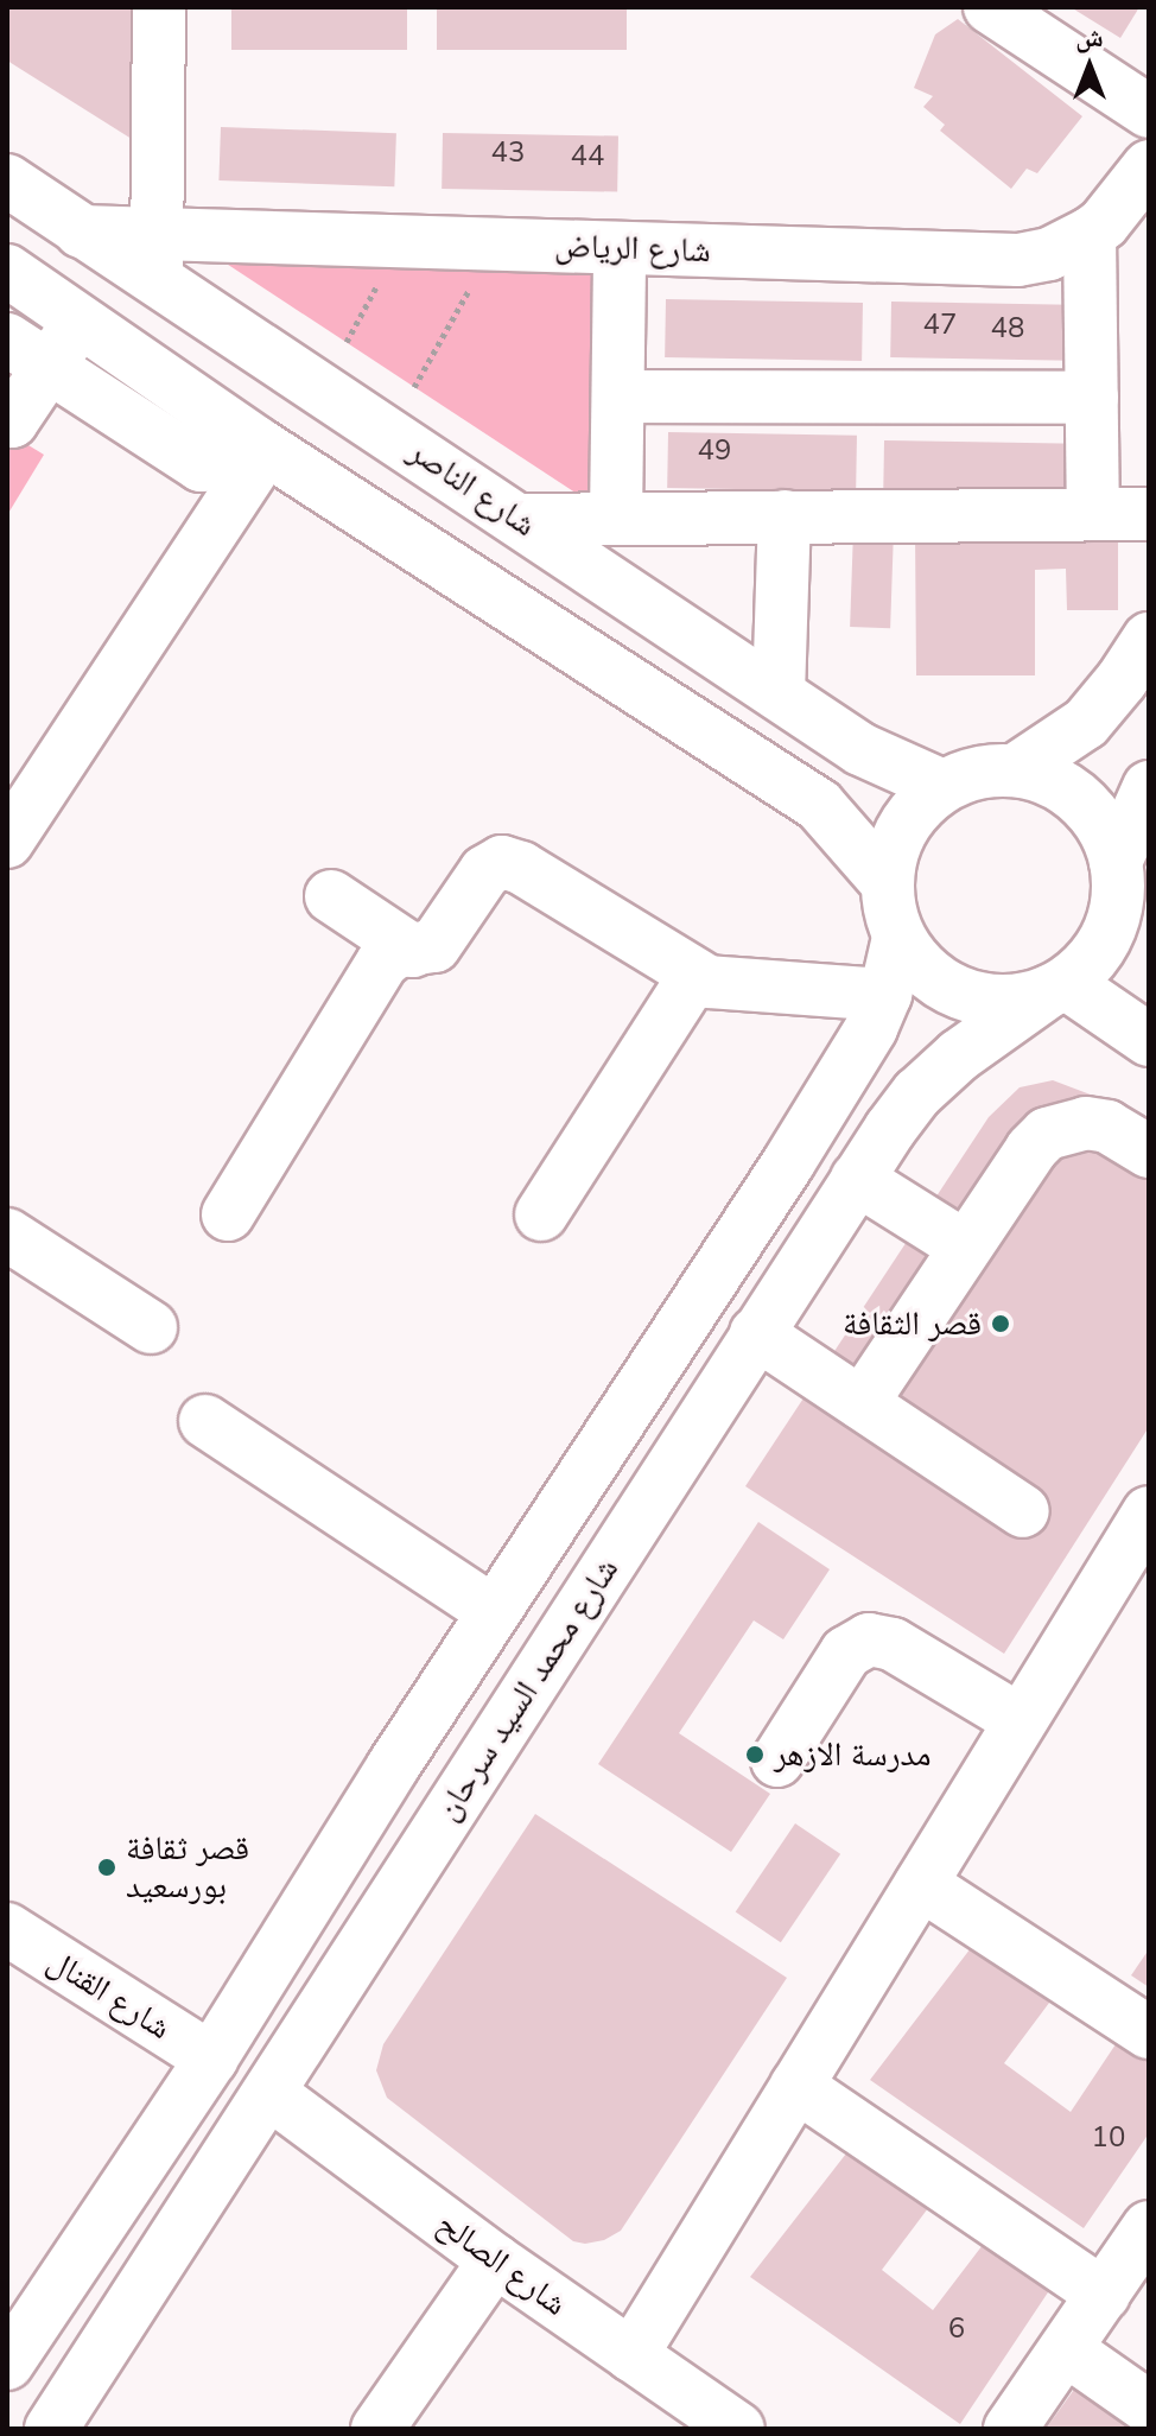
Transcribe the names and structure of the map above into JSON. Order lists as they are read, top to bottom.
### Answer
{
  "streets": {
    "street": [
      "شارع الرياض",
      "شارع الناصر",
      "شارع محمد السيد سرحان",
      "شارع القنال",
      "شارع الصالح"
    ]
  },
  "crossings": [
    ["شارع الرياض", "شارع الناصر"],
    ["شارع الناصر", "شارع محمد السيد سرحان"],
    ["شارع محمد السيد سرحان", "شارع القنال"],
    ["شارع محمد السيد سرحان", "شارع الصالح"]
  ],
  "places": ["قصر الثقافة", "مدرسة الازهر", "قصر ثقافة بورسعيد"],
  "house_numbers": [
    "43",
    "44",
    "47",
    "48",
    "49",
    "10",
    "6"
  ],
  "north": "top"
}
